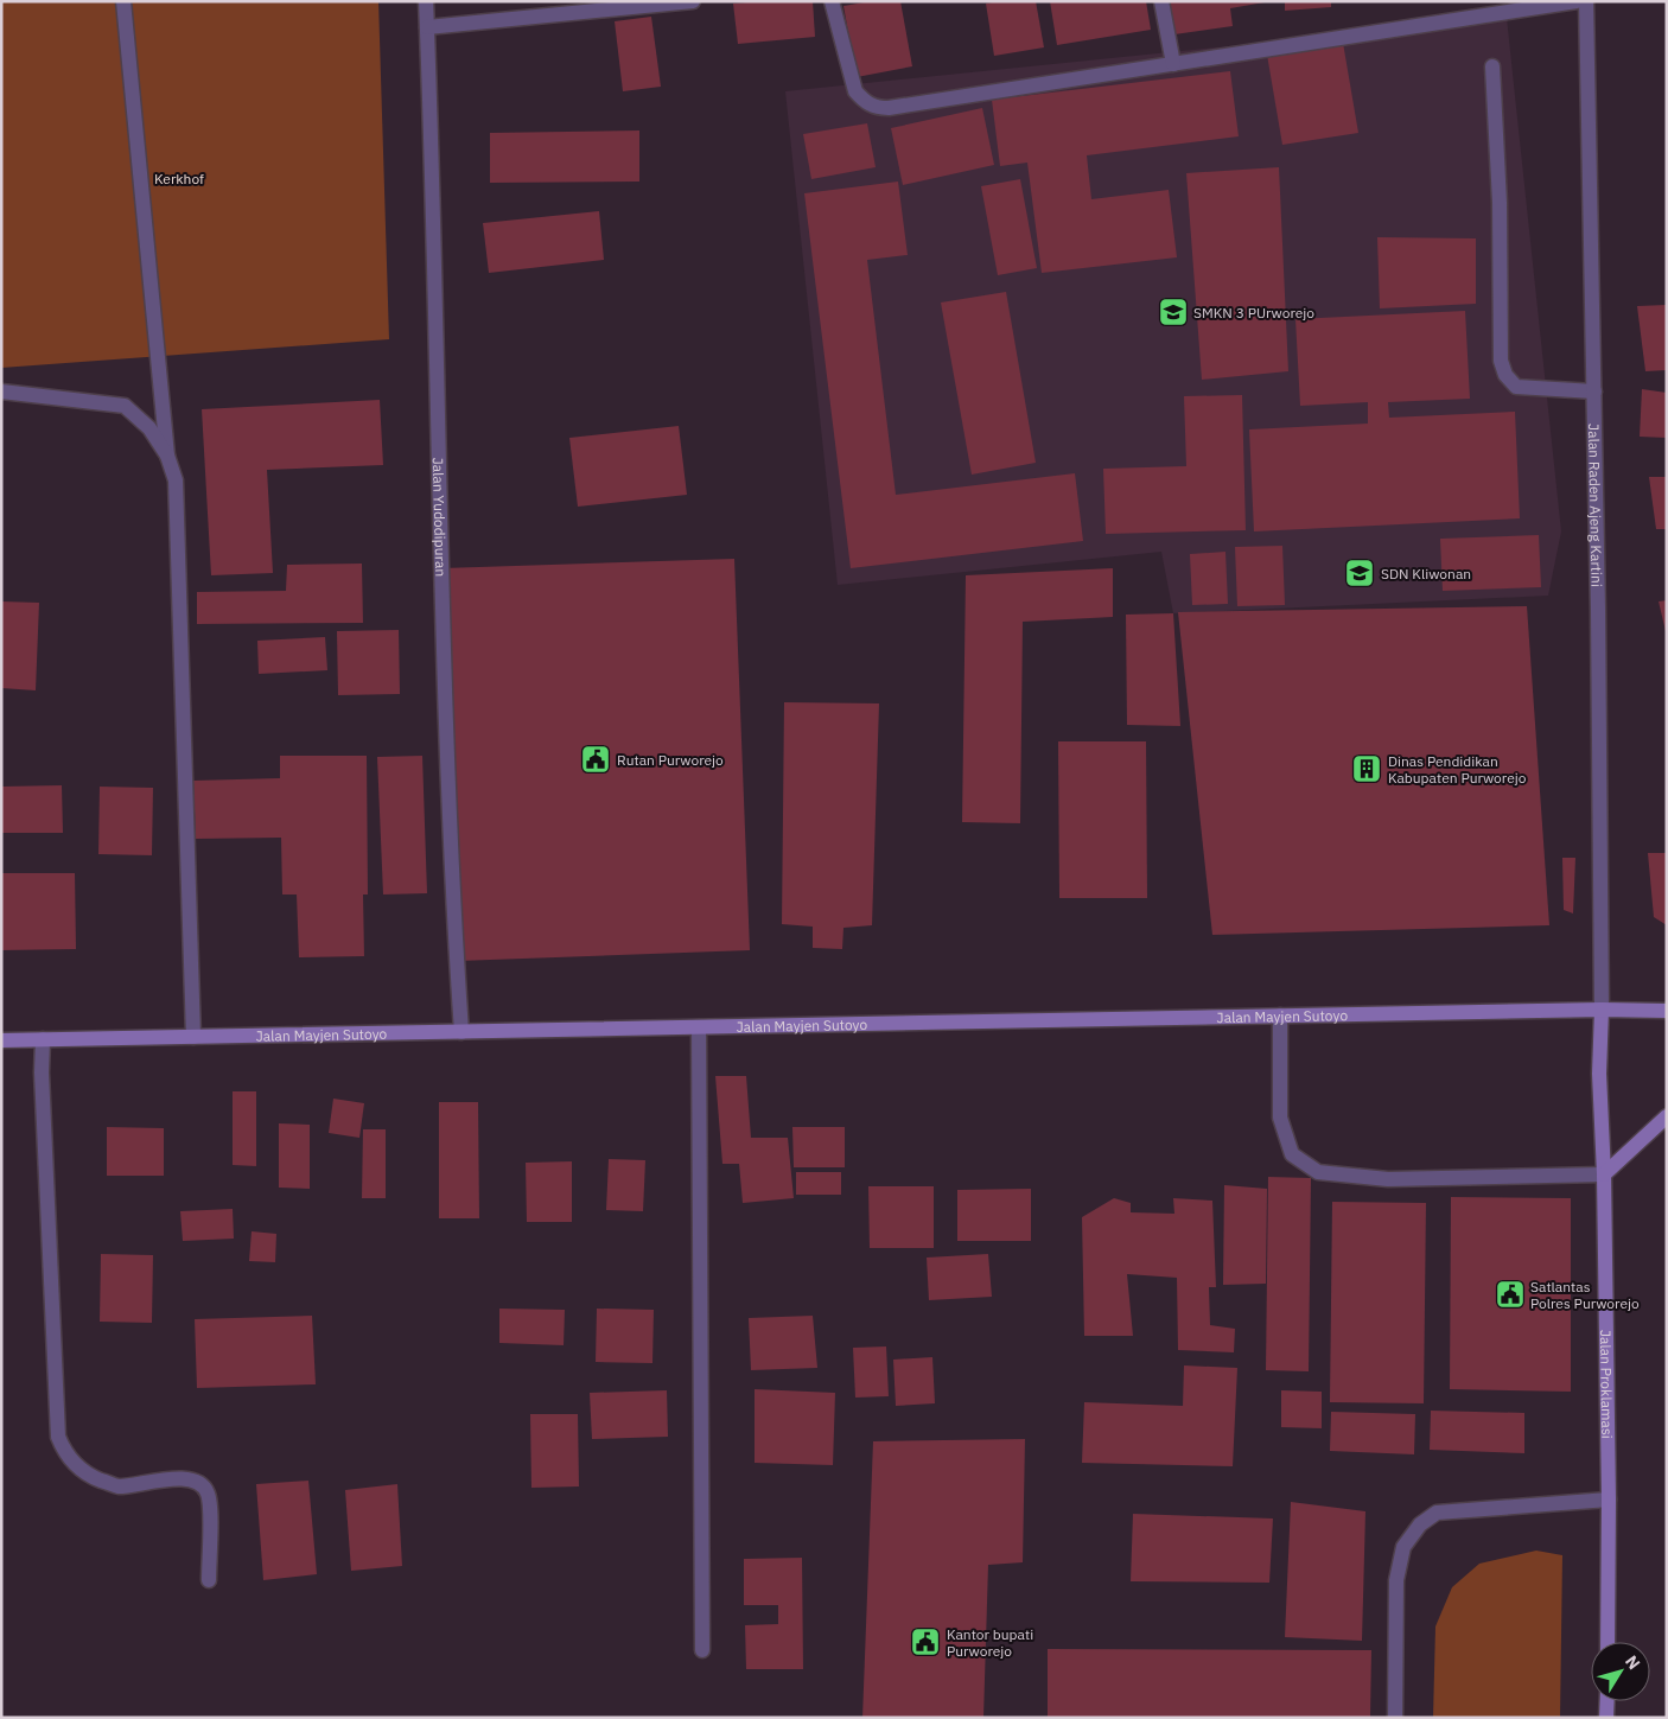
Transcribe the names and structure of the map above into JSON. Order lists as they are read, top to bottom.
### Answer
{
  "streets": {
    "main road": ["Jalan Mayjen Sutoyo", "Jalan Proklamasi"],
    "street": ["Jalan Raden Ajeng Kartini", "Jalan Yudodipuran"]
  },
  "crossings": [
    ["Jalan Raden Ajeng Kartini", "Jalan Mayjen Sutoyo"],
    ["Jalan Raden Ajeng Kartini", "Jalan Proklamasi"],
    ["Jalan Yudodipuran", "Jalan Mayjen Sutoyo"],
    ["Jalan Mayjen Sutoyo", "Jalan Proklamasi"]
  ],
  "parks": ["Kerkhof"],
  "places": {
    "school or university": ["SMKN 3 PUrworejo", "SDN Kliwonan"],
    "public building": ["Rutan Purworejo", "Satlantas Polres Purworejo", "Kantor bupati Purworejo"],
    "building": ["Dinas Pendidikan Kabupaten Purworejo"]
  },
  "north": "top right"
}
